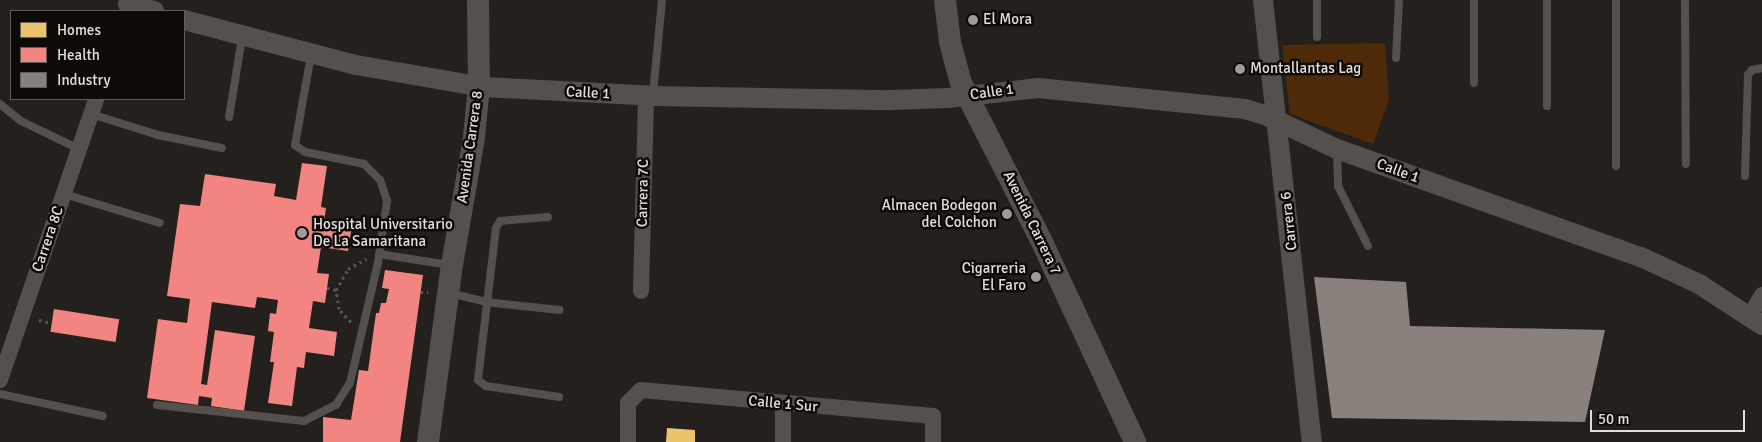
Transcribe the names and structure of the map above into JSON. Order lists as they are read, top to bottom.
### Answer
{
  "streets": {
    "main road": ["Avenida Carrera 8", "Avenida Carrera 7"],
    "street": [
      "Calle 1",
      "Carrera 7C",
      "Carrera 6",
      "Carrera 8C",
      "Calle 1 Sur"
    ]
  },
  "crossings": [
    ["Calle 1", "Avenida Carrera 8"],
    ["Calle 1", "Carrera 7C"],
    ["Calle 1", "Carrera 6"],
    ["Calle 1", "Avenida Carrera 7"]
  ],
  "places": [
    "El Mora",
    "Montallantas Lag",
    "Almacen Bodegon del Colchon",
    "Hospital Universitario De La Samaritana",
    "Cigarreria El Faro"
  ],
  "legend": ["Homes", "Health", "Industry"],
  "scale_bar": "50 m"
}
